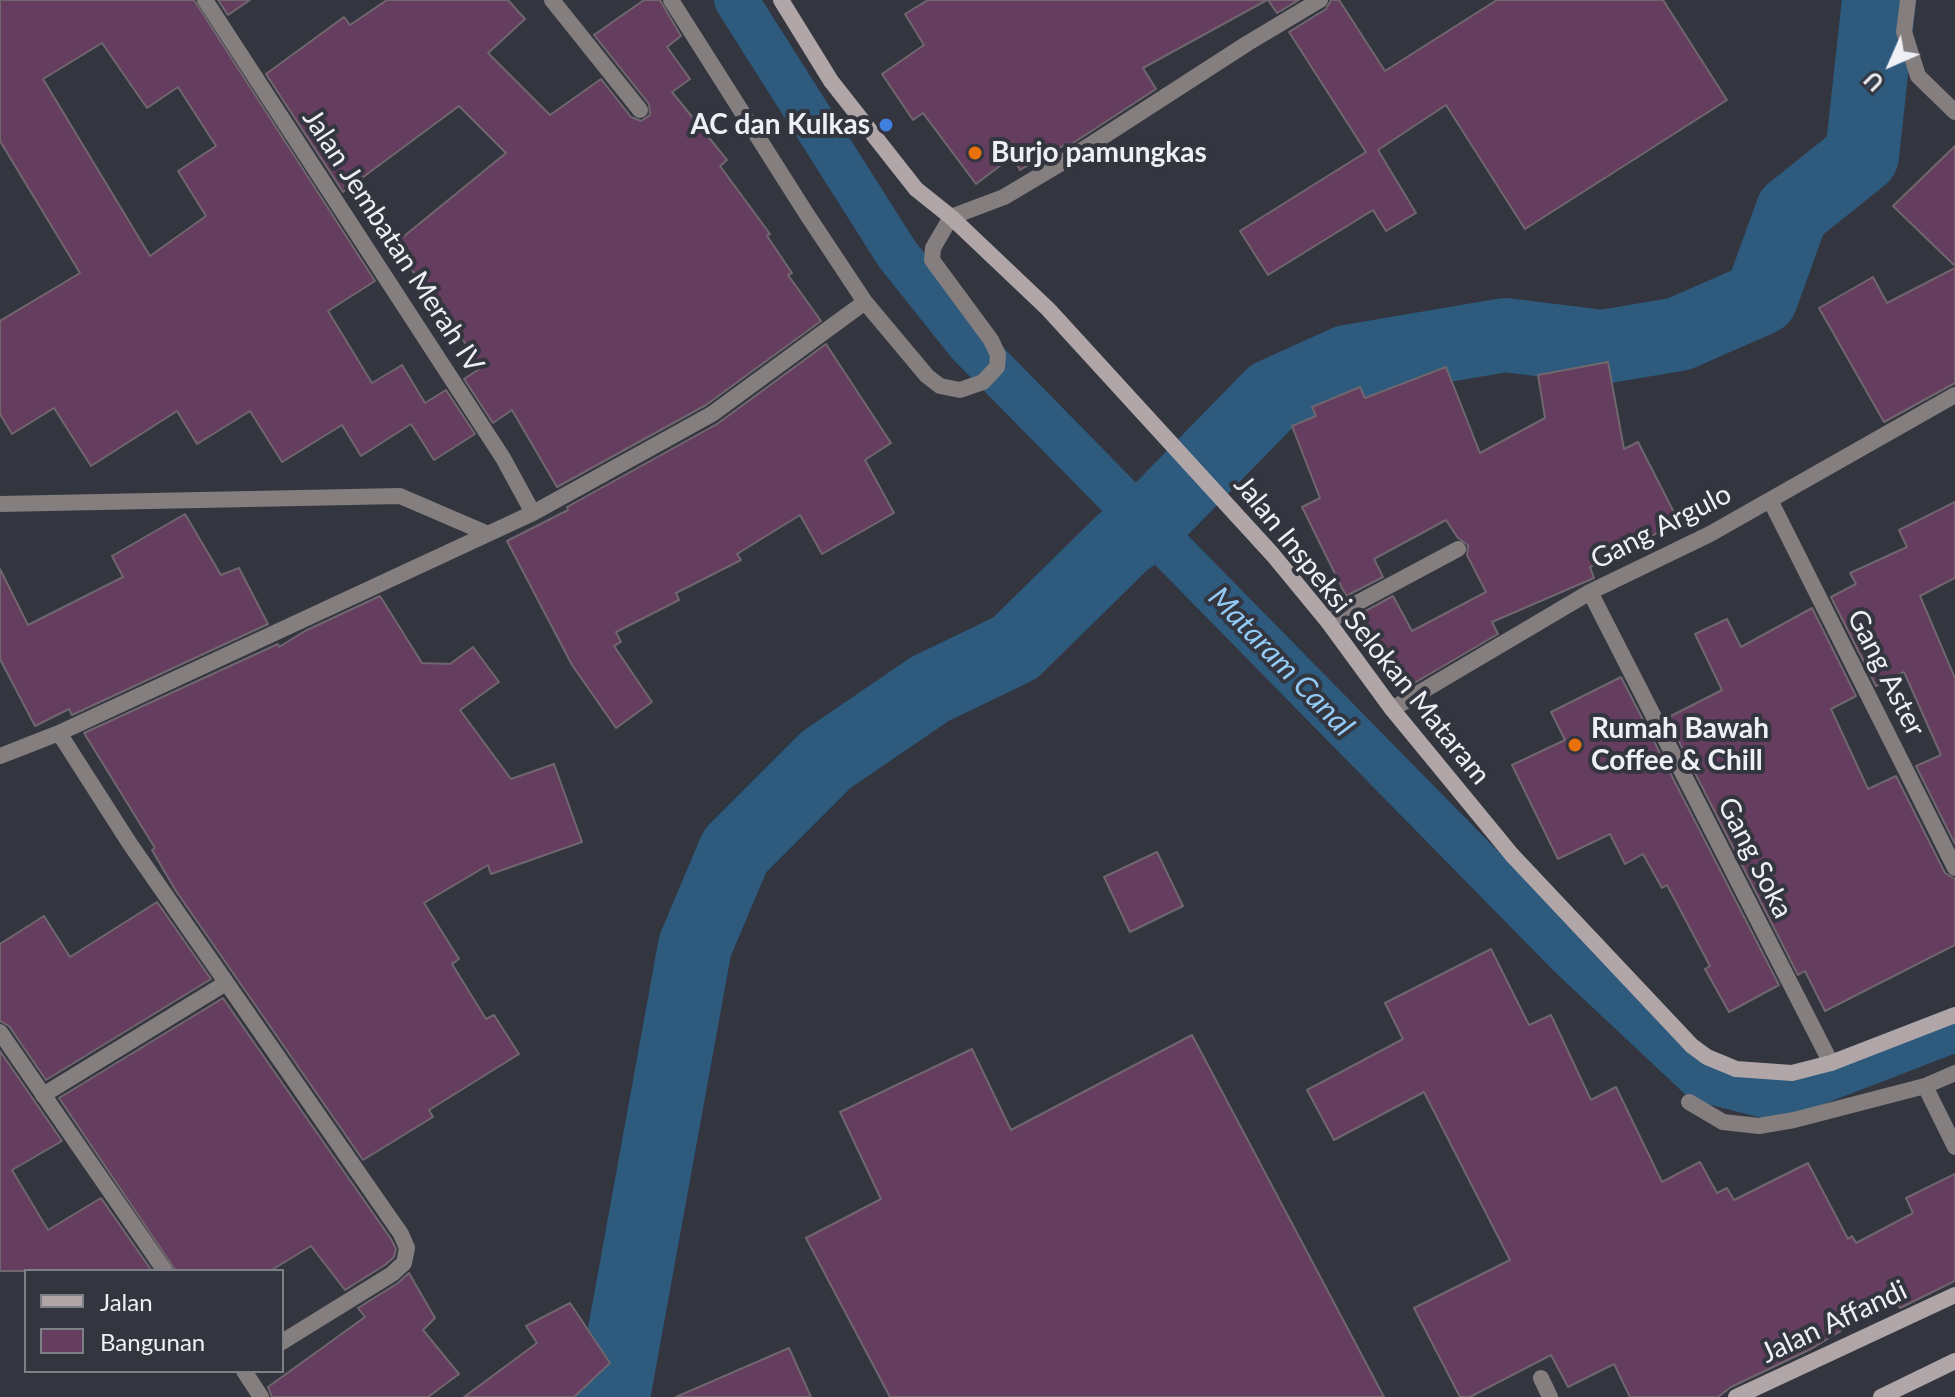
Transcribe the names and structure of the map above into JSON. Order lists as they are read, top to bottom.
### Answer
{
  "streets": {
    "main road": ["Jalan Inspeksi Selokan Mataram", "Jalan Affandi"],
    "street": [
      "Jalan Jembatan Merah IV",
      "Gang Argulo",
      "Gang Aster",
      "Gang Soka"
    ]
  },
  "crossings": [
    ["Gang Argulo", "Jalan Inspeksi Selokan Mataram"],
    ["Gang Argulo", "Gang Aster"],
    ["Gang Argulo", "Gang Soka"],
    ["Jalan Inspeksi Selokan Mataram", "Gang Soka"]
  ],
  "water": ["Mataram Canal"],
  "places": ["AC dan Kulkas", "Burjo pamungkas", "Rumah Bawah Coffee & Chill"],
  "legend": ["Jalan", "Bangunan"],
  "north": "bottom left"
}
